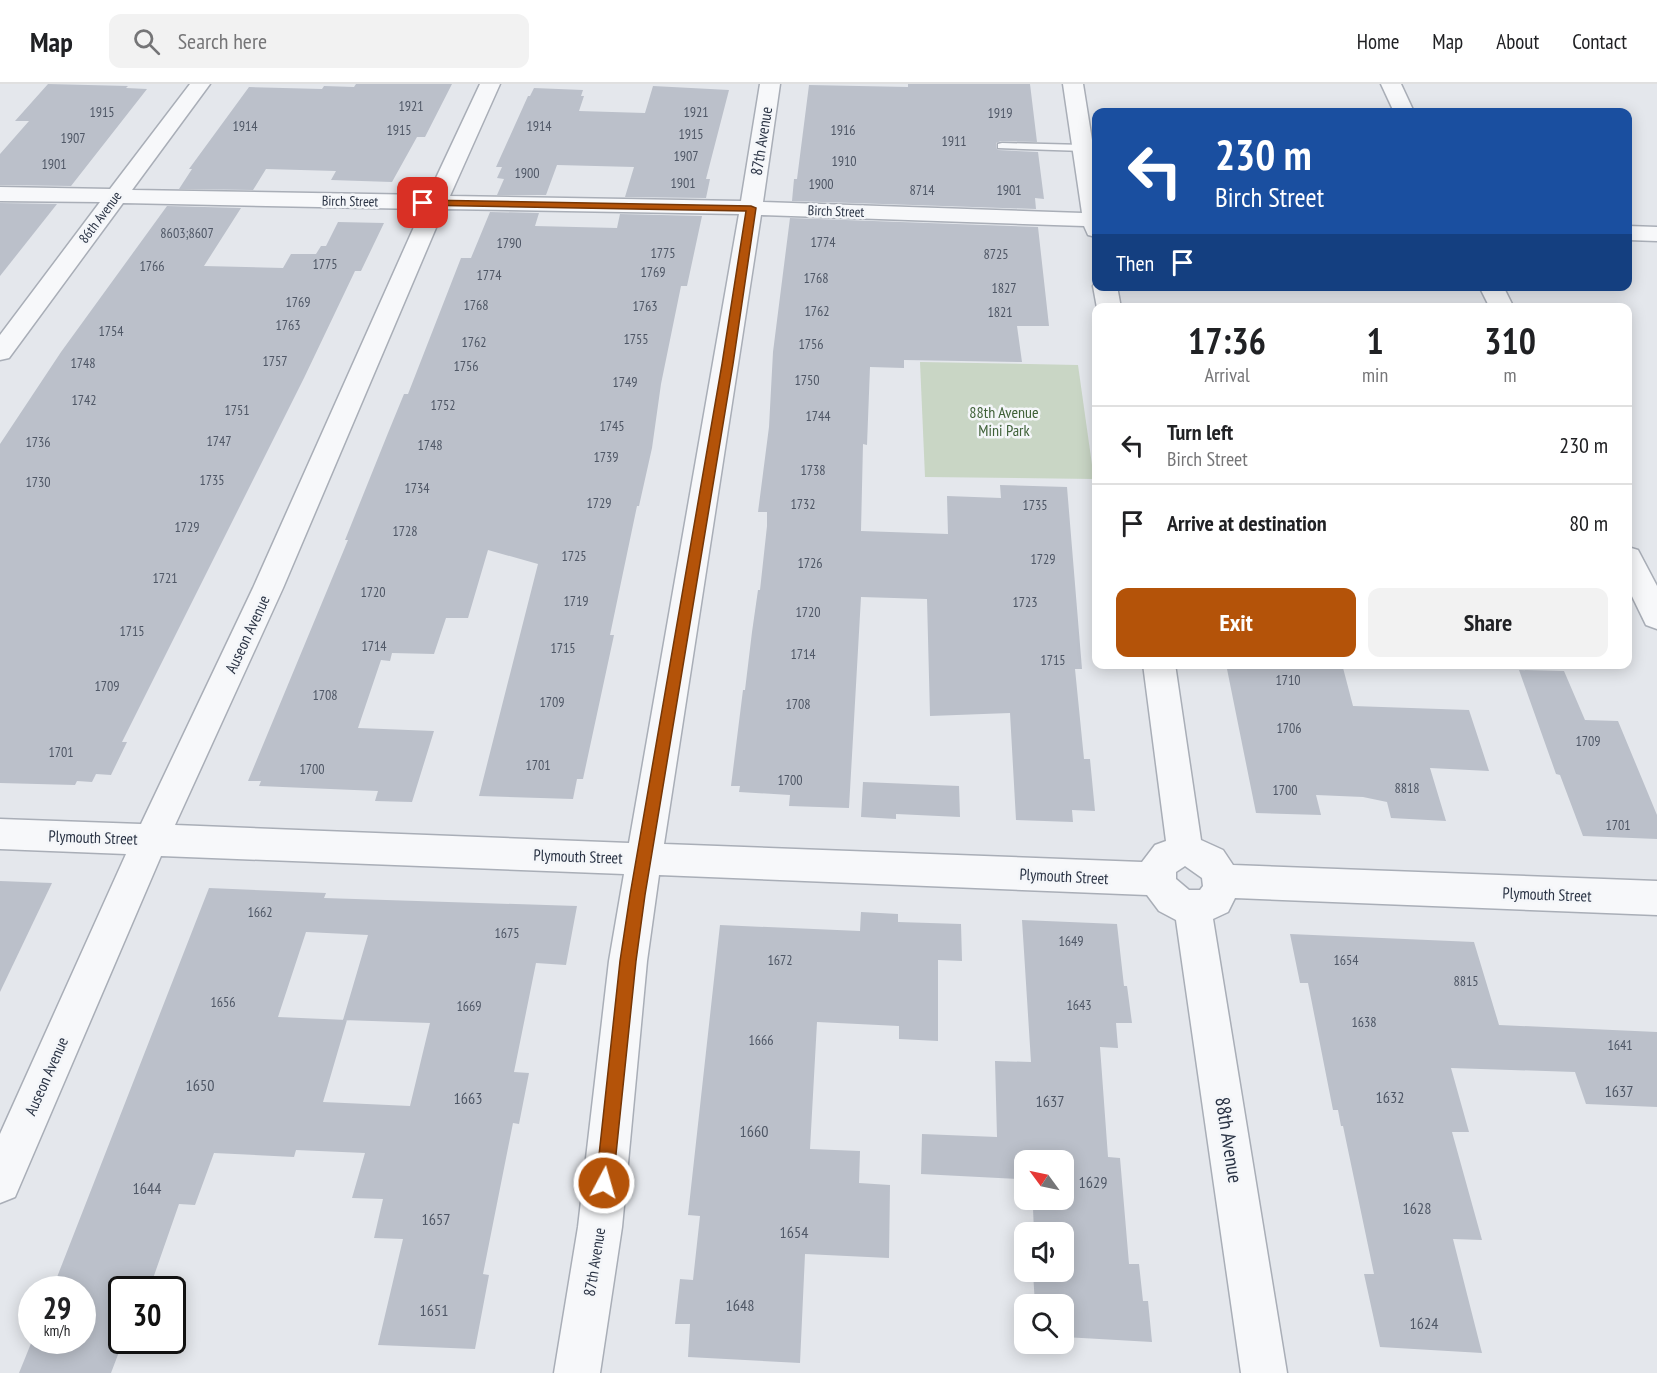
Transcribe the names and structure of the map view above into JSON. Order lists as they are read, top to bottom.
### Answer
{
  "streets": {
    "street": [
      "87th Avenue",
      "Birch Street",
      "86th Avenue",
      "Auseon Avenue",
      "Plymouth Street",
      "88th Avenue"
    ]
  },
  "crossings": [
    ["87th Avenue", "Birch Street"],
    ["87th Avenue", "Plymouth Street"],
    ["Birch Street", "86th Avenue"],
    ["Birch Street", "Auseon Avenue"],
    ["Auseon Avenue", "Plymouth Street"],
    ["Plymouth Street", "88th Avenue"]
  ],
  "parks": ["88th Avenue Mini Park"],
  "house_numbers": [
    "1921",
    "1915",
    "1921",
    "1919",
    "1914",
    "1914",
    "1915",
    "1916",
    "1915",
    "1907",
    "1911",
    "1907",
    "1910",
    "1901",
    "1900",
    "1901",
    "1900",
    "8714",
    "1901",
    "8603;8607",
    "1774",
    "1790",
    "1775",
    "8725",
    "1775",
    "1766",
    "1769",
    "1774",
    "1768",
    "1827",
    "1769",
    "1768",
    "1763",
    "1762",
    "1821",
    "1763",
    "1754",
    "1755",
    "1762",
    "1756",
    "1757",
    "1748",
    "1756",
    "1750",
    "1749",
    "1742",
    "1752",
    "1751",
    "1744",
    "1745",
    "1747",
    "1736",
    "1748",
    "1739",
    "1738",
    "1735",
    "1730",
    "1734",
    "1729",
    "1732",
    "1735",
    "1729",
    "1728",
    "1725",
    "1729",
    "1726",
    "1721",
    "1720",
    "1719",
    "1723",
    "1720",
    "1715",
    "1714",
    "1715",
    "1714",
    "1715",
    "1710",
    "1709",
    "1708",
    "1709",
    "1708",
    "1706",
    "1709",
    "1701",
    "1701",
    "1700",
    "1700",
    "8818",
    "1700",
    "1701",
    "1662",
    "1675",
    "1649",
    "1672",
    "1654",
    "8815",
    "1656",
    "1643",
    "1669",
    "1638",
    "1666",
    "1641",
    "1650",
    "1637",
    "1632",
    "1663",
    "1637",
    "1660",
    "1629",
    "1644",
    "1628",
    "1657",
    "1654",
    "1648",
    "1651",
    "1624"
  ],
  "north": "top left",
  "page": {
    "header": "Map",
    "search": "Search here",
    "nav": [
      "Home",
      "Map",
      "About",
      "Contact"
    ],
    "turn": ["230 m", "Birch Street"],
    "then": "Then",
    "eta": [
      "17:36",
      "Arrival",
      "1",
      "min",
      "310",
      "m"
    ],
    "list": [
      {
        "name": "Turn left",
        "note": "Birch Street",
        "value": "230 m"
      },
      {
        "name": "Arrive at destination",
        "value": "80 m"
      }
    ],
    "buttons": ["Exit", "Share"],
    "speed": "29 km/h",
    "limit": "30"
  }
}
